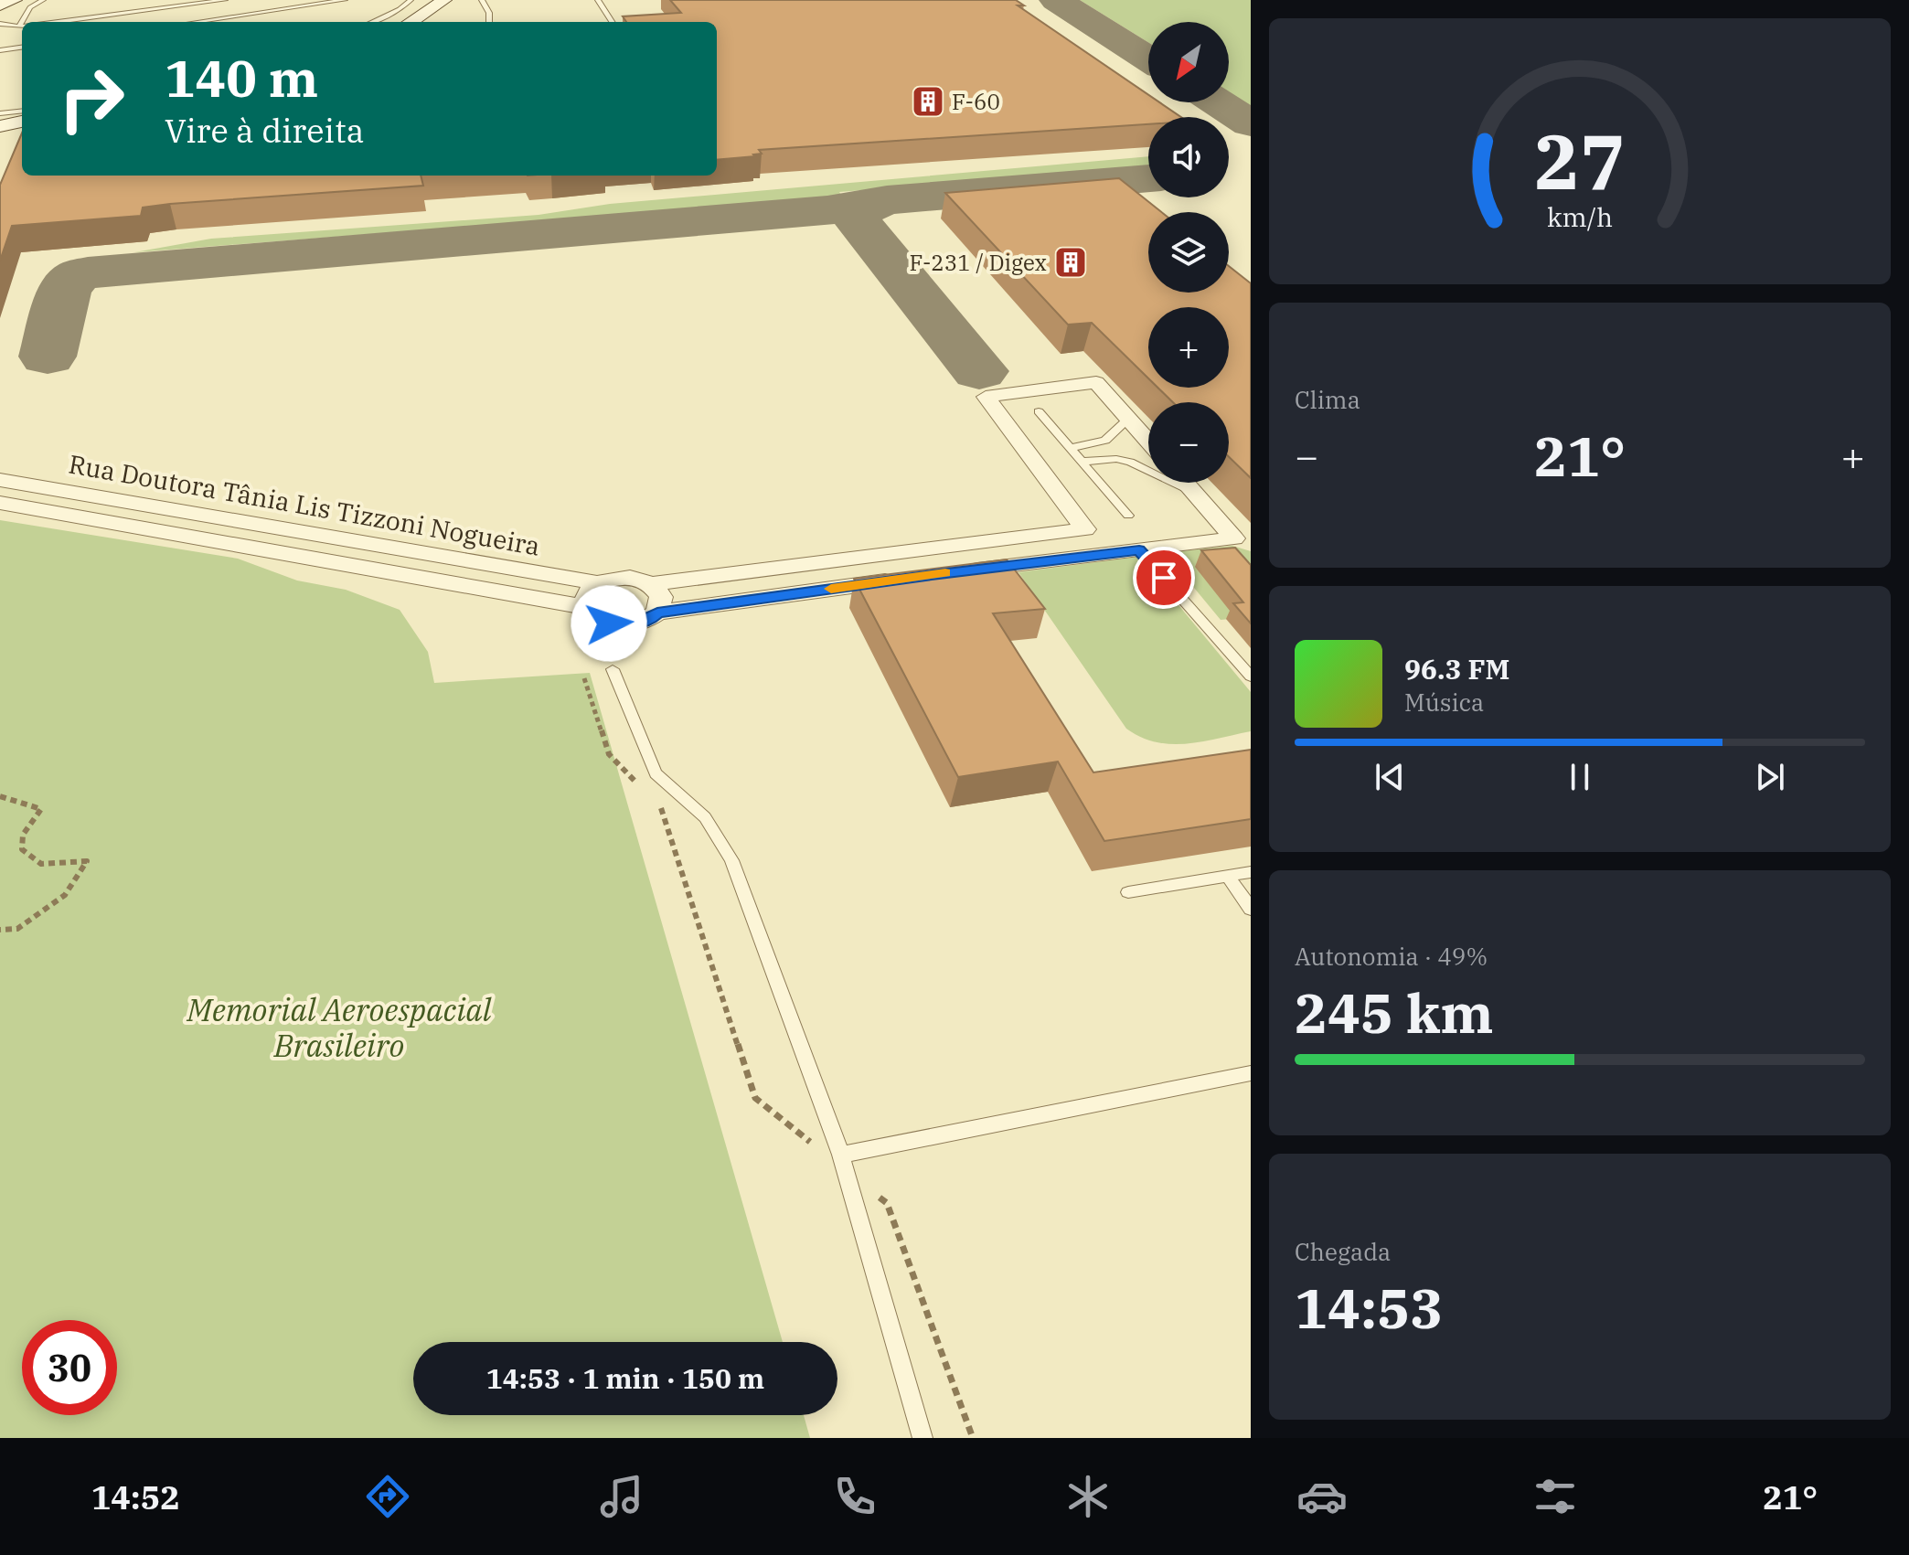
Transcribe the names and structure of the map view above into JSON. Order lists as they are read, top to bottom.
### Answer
{
  "streets": {
    "street": ["Rua Doutora Tânia Lis Tizzoni Nogueira"]
  },
  "parks": ["Memorial Aeroespacial Brasileiro"],
  "places": {
    "building": ["F-60", "F-231 / Digex"]
  },
  "north": "bottom left",
  "page": {
    "map_buttons": ["+", "−"],
    "turn": ["140 m", "Vire à direita"],
    "tile": [
      "Clima",
      ["Autonomia · 49%", "245 km"],
      ["Chegada", "14:53"]
    ],
    "heat": ["−", "21°", "+"],
    "song": ["96.3 FM", "Música"],
    "limit": "30",
    "trip": "14:53 · 1 min · 150 m",
    "tabs": ["14:52", "21°"],
    "gauge": ["27", "km/h"]
  }
}
